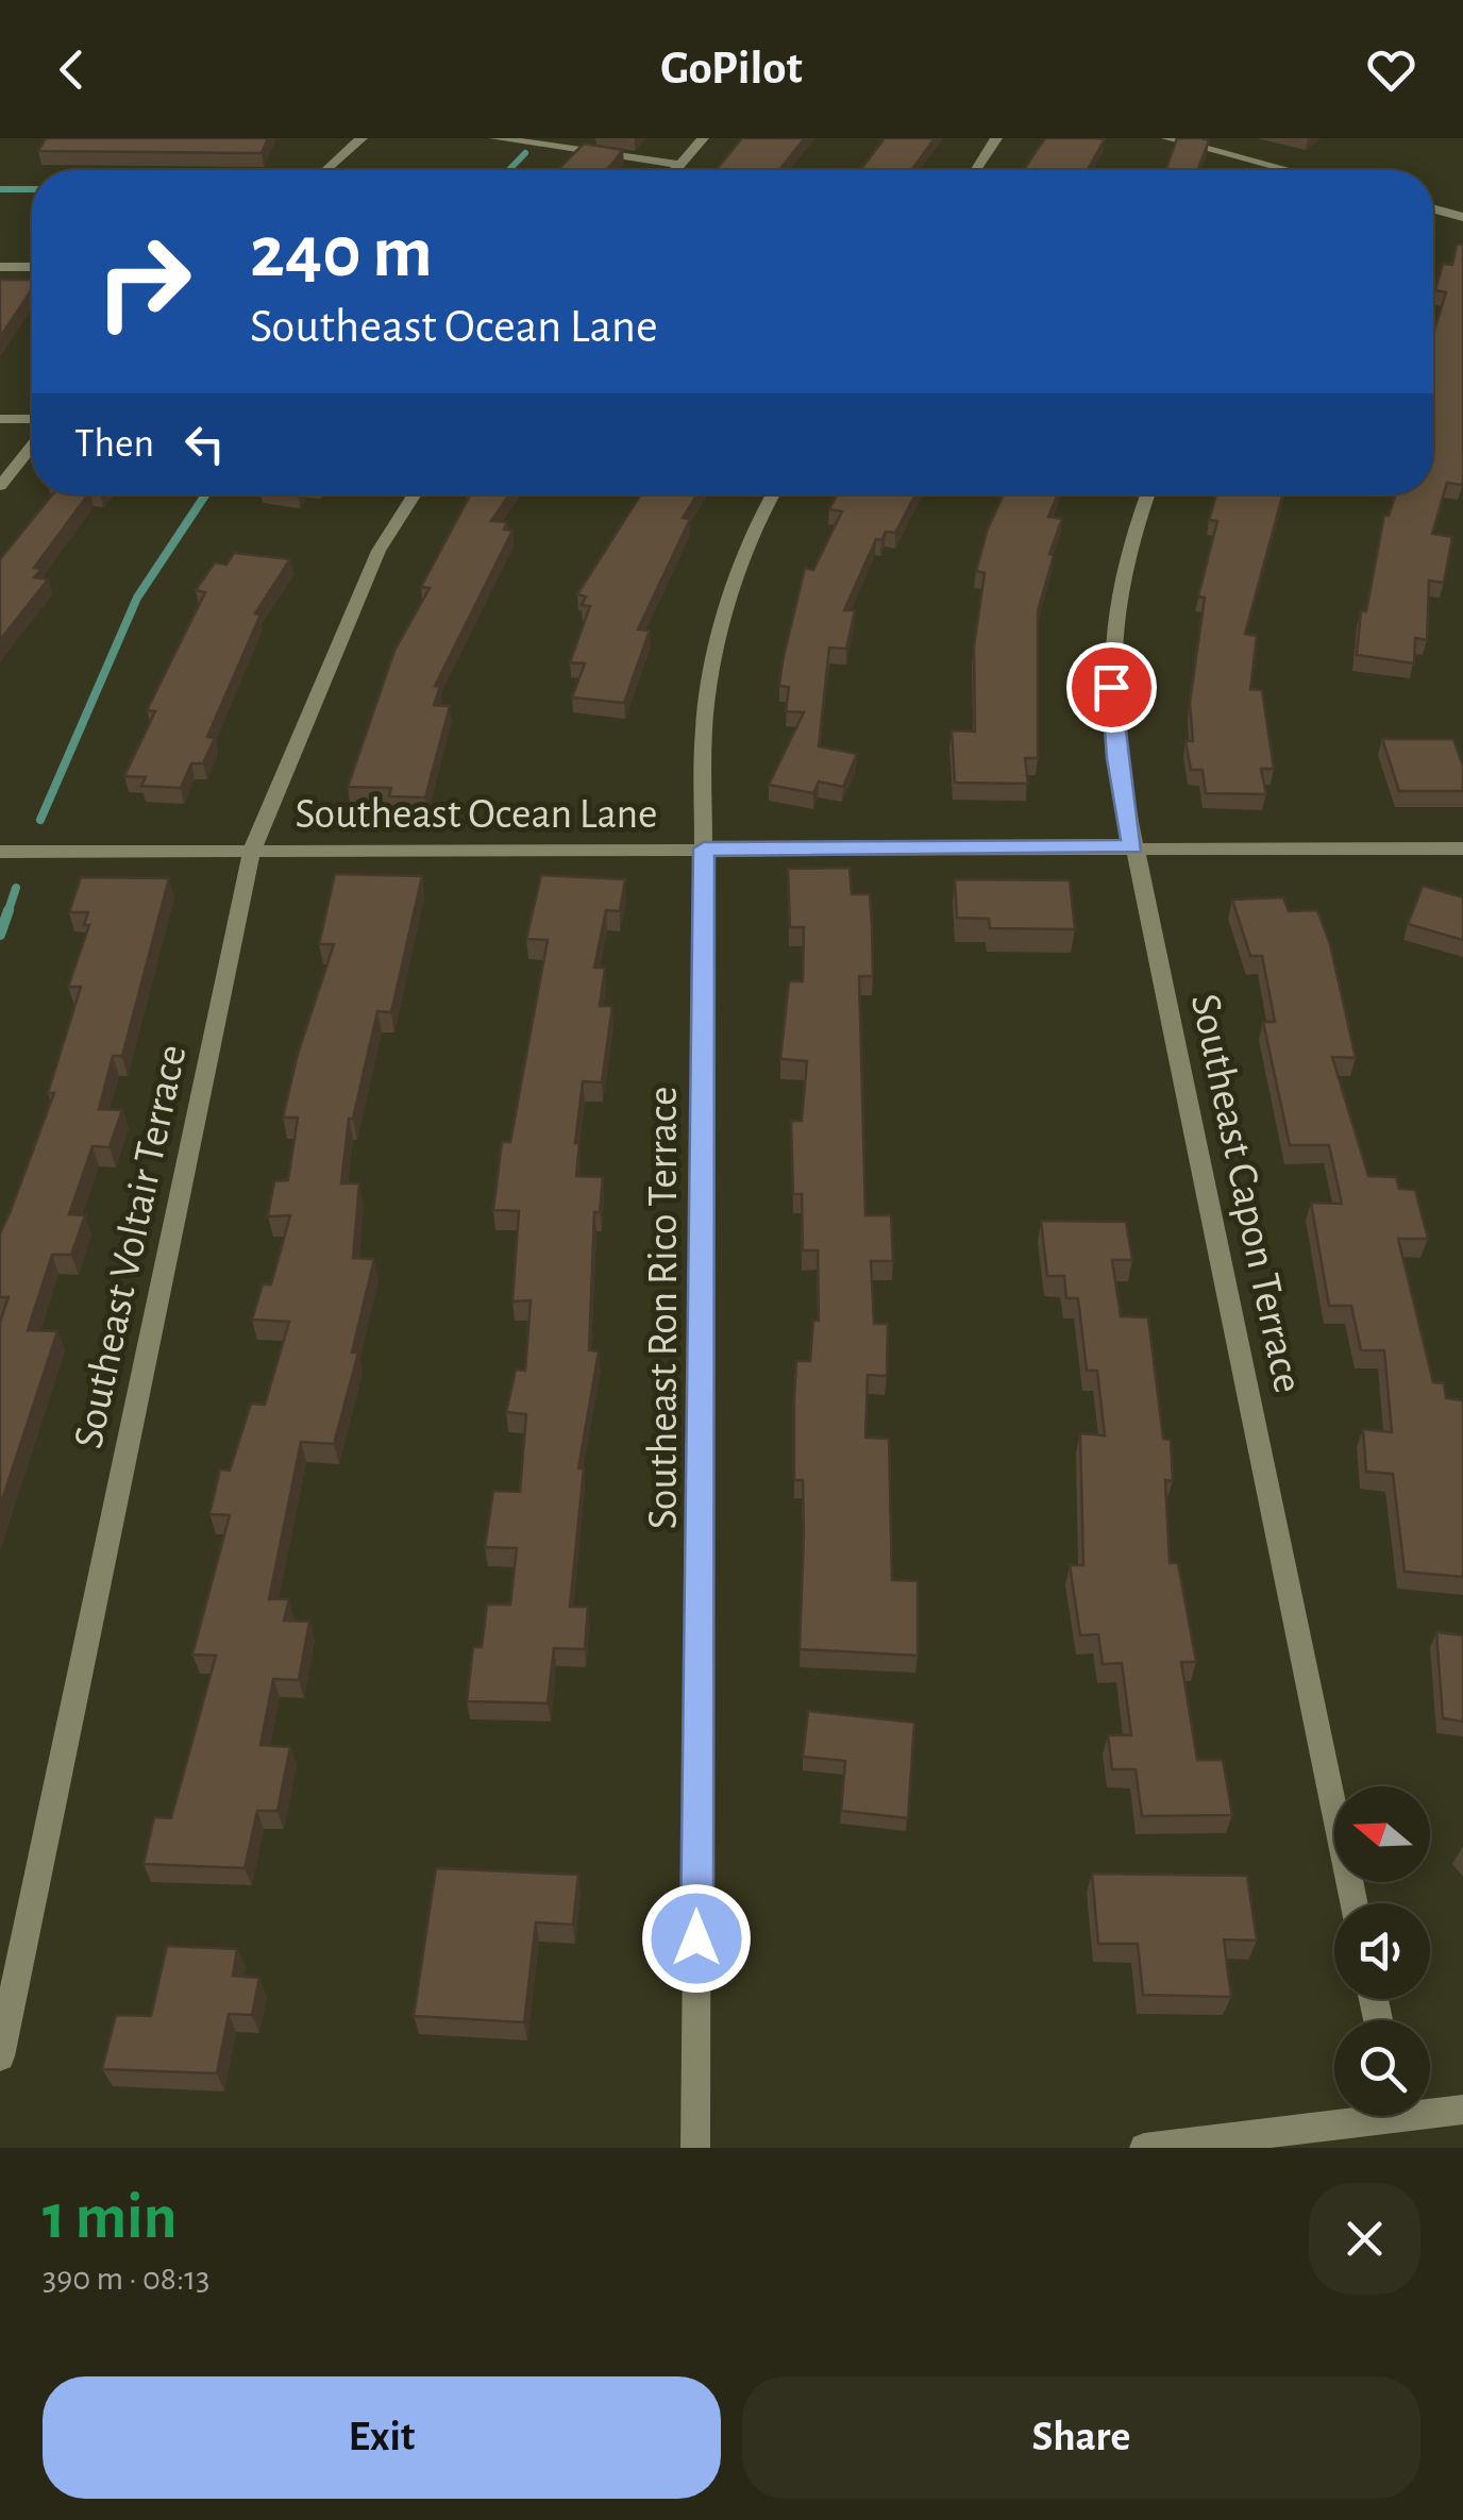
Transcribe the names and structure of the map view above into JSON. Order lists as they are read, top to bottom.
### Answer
{
  "streets": {
    "street": [
      "Southeast Ocean Lane",
      "Southeast Capon Terrace",
      "Southeast Voltair Terrace",
      "Southeast Ron Rico Terrace"
    ]
  },
  "crossings": [
    ["Southeast Ocean Lane", "Southeast Capon Terrace"],
    ["Southeast Ocean Lane", "Southeast Voltair Terrace"],
    ["Southeast Ocean Lane", "Southeast Ron Rico Terrace"]
  ],
  "north": "left",
  "page": {
    "header": "GoPilot",
    "turn": ["240 m", "Southeast Ocean Lane"],
    "then": "Then",
    "heading": ["1 min", "390 m · 08:13"],
    "buttons": ["Exit", "Share"]
  }
}
